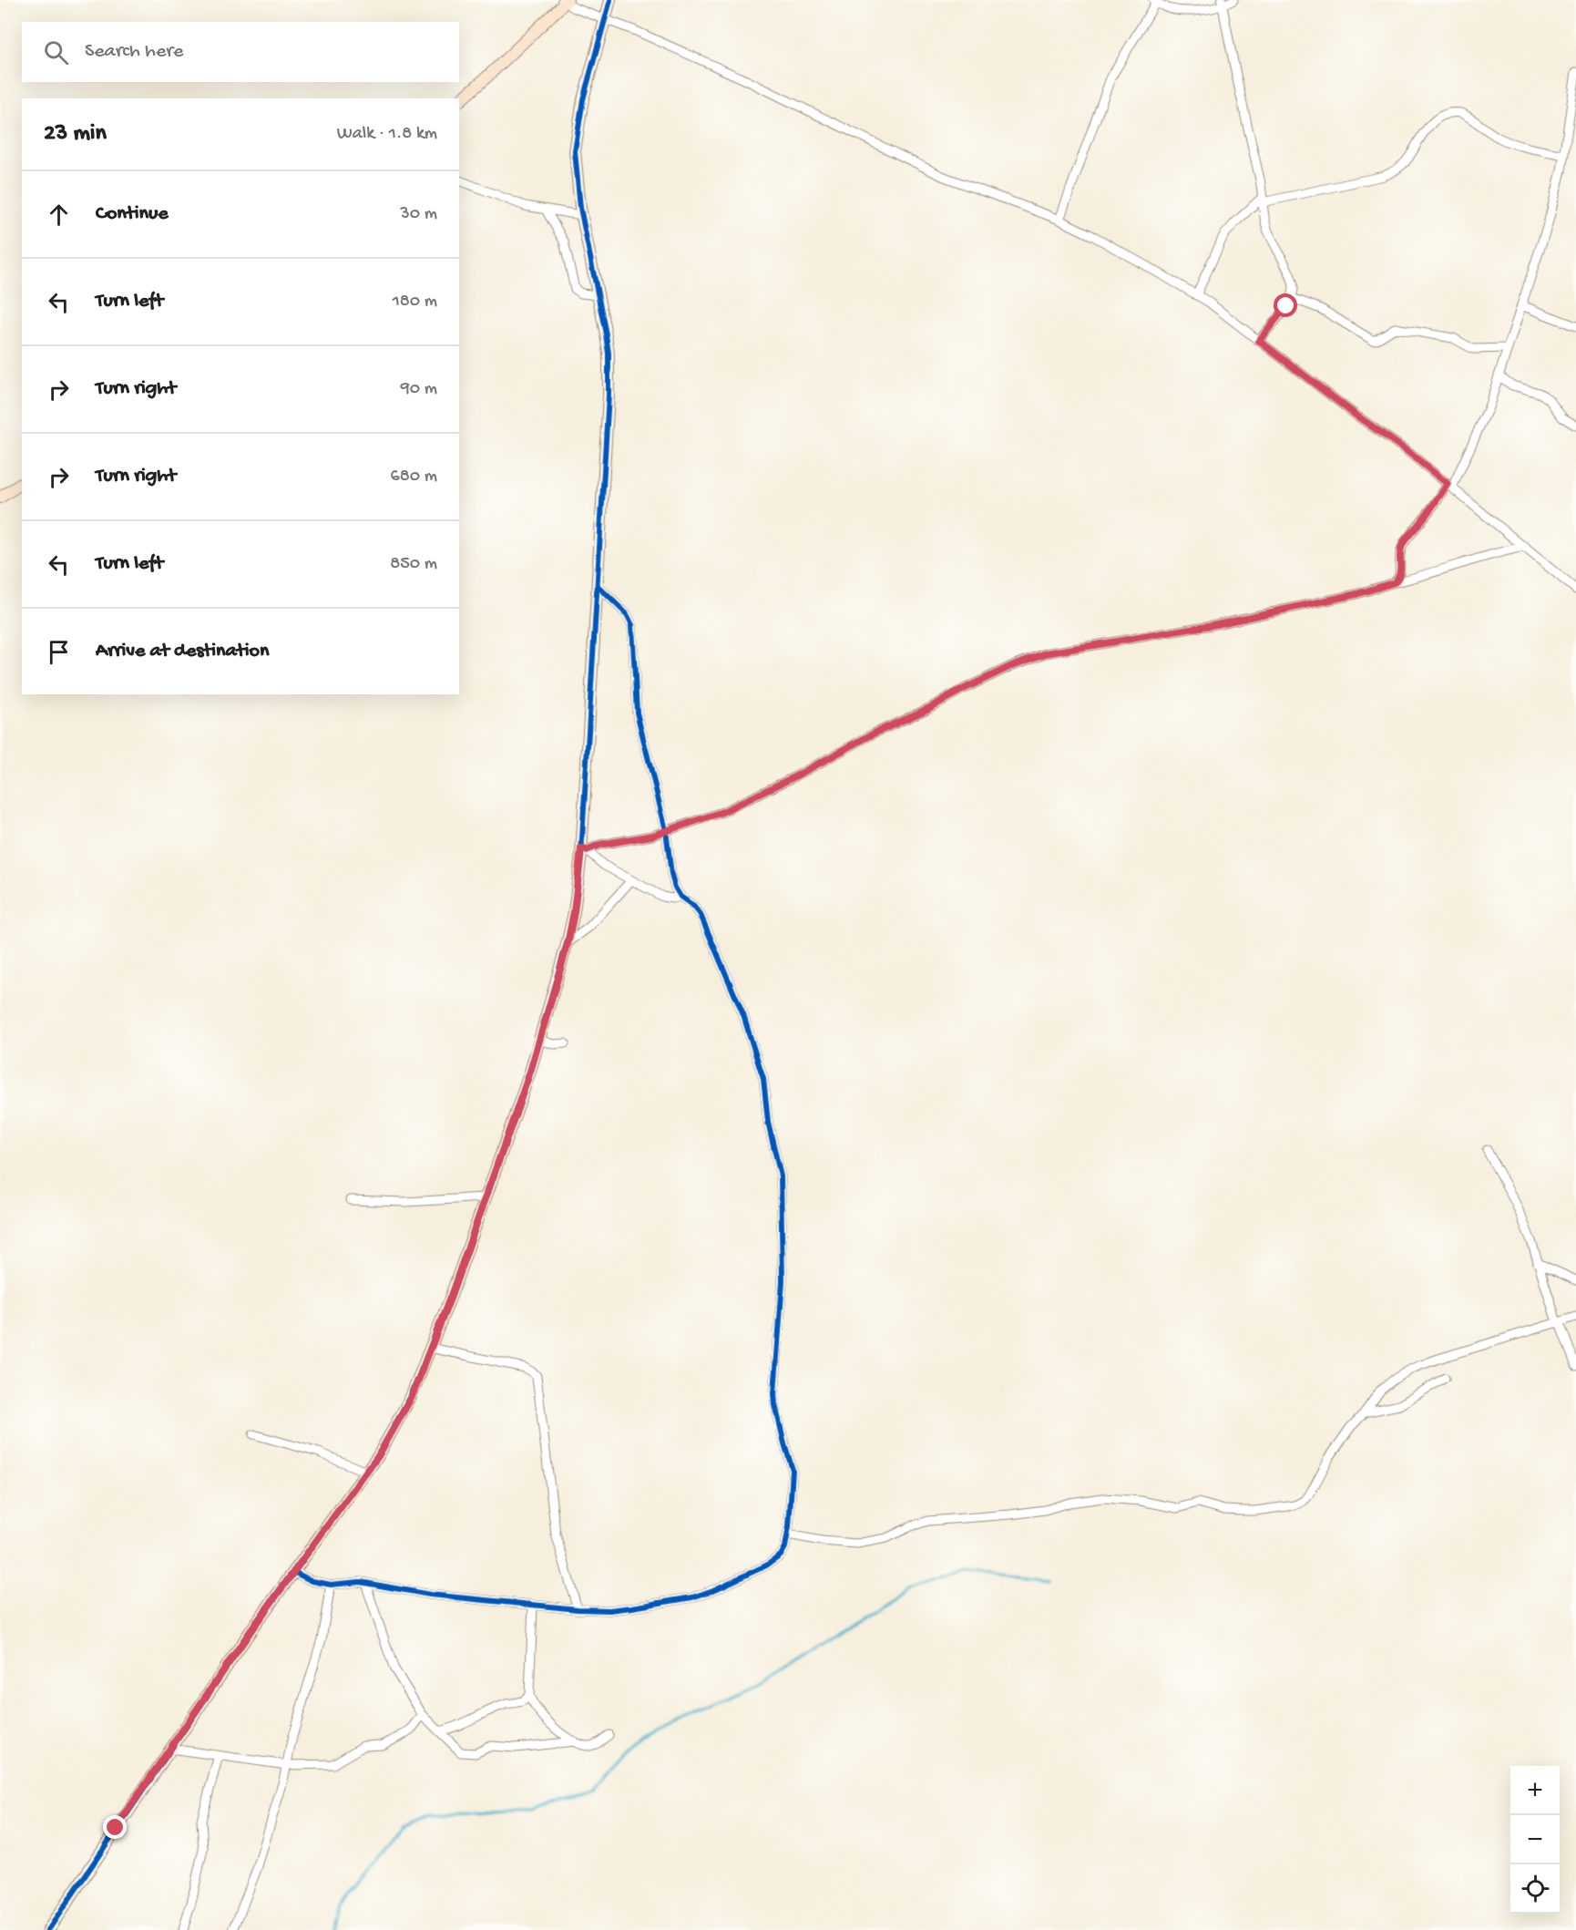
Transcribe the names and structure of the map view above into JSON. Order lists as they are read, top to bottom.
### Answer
{
  "page": {
    "search": "Search here",
    "heading": ["23 min", "Walk · 1.8 km"],
    "list": [
      ["Continue", "30 m"],
      ["Turn left", "180 m"],
      ["Turn right", "90 m"],
      ["Turn right", "680 m"],
      ["Turn left", "850 m"],
      "Arrive at destination"
    ],
    "map_buttons": ["+", "−"]
  }
}
